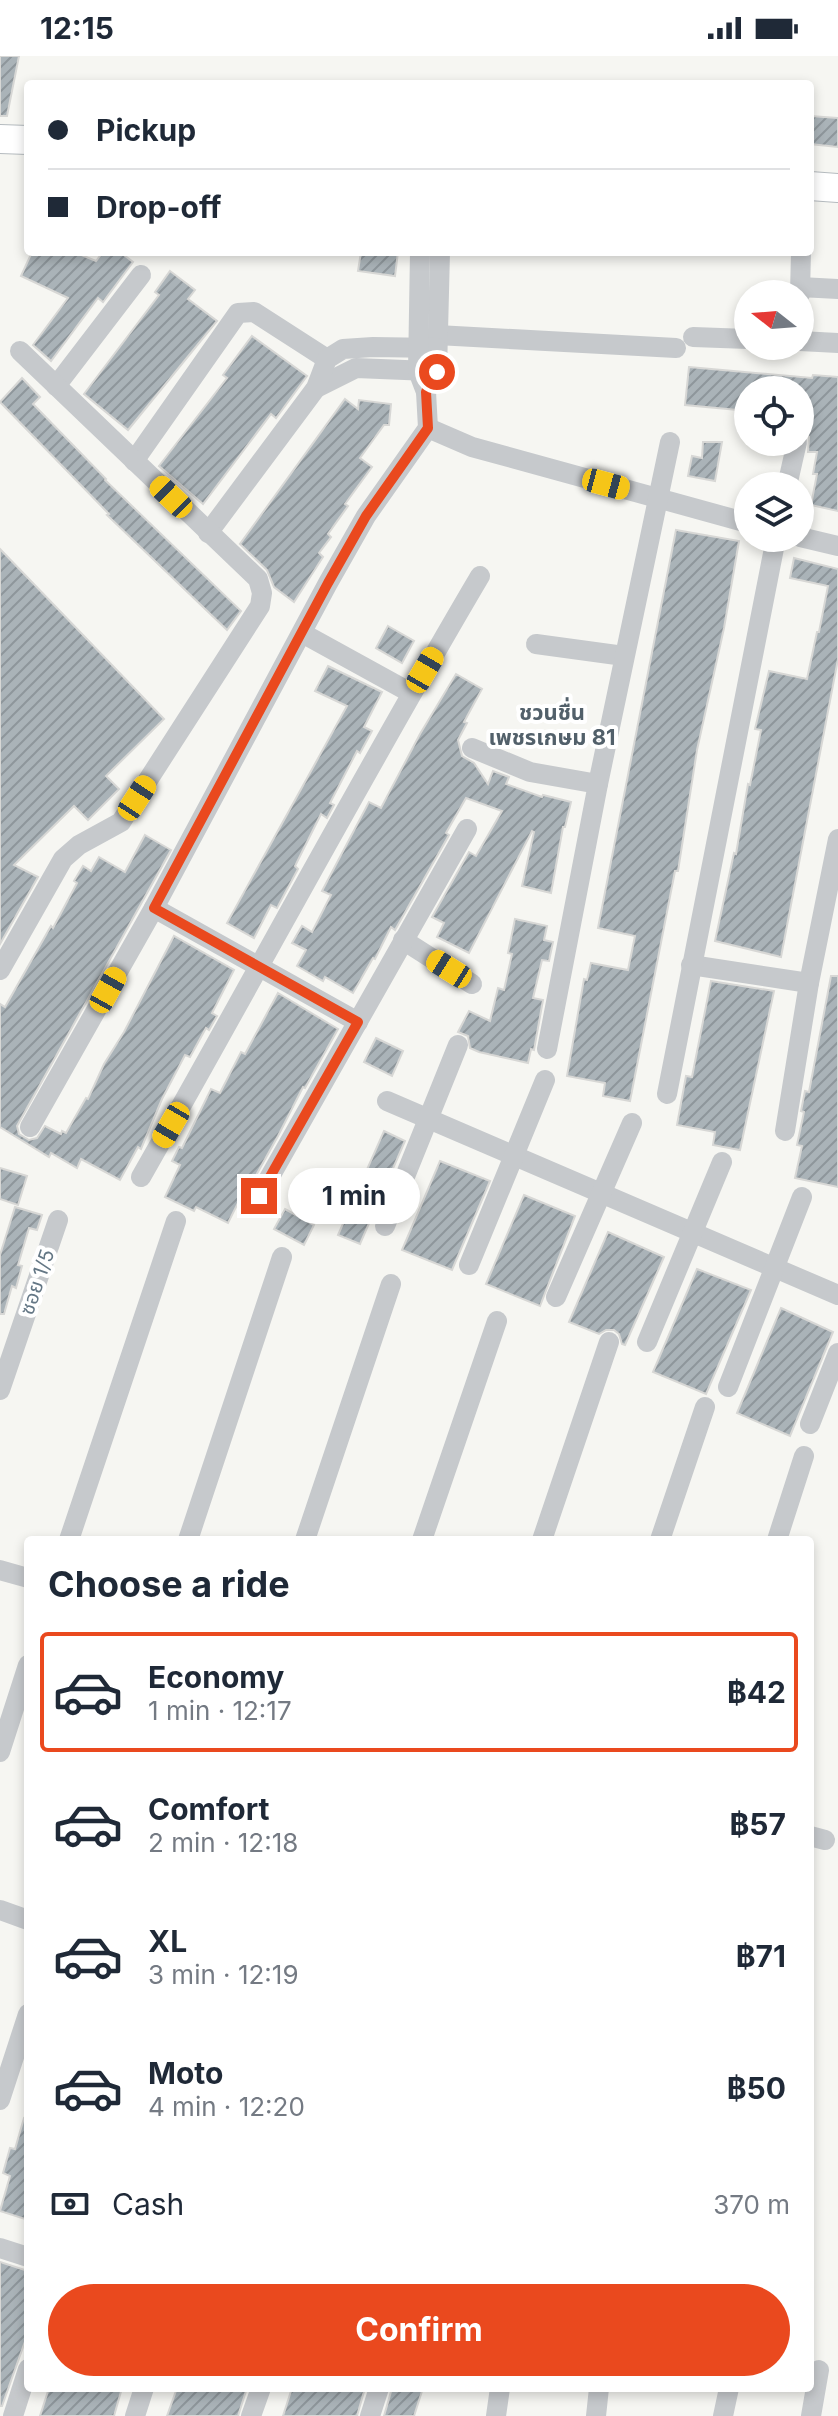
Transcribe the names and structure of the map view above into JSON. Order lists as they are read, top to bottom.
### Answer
{
  "streets": {
    "street": ["ซอย 1/5"]
  },
  "districts": ["ชวนชื่น เพชรเกษม 81"],
  "north": "left",
  "page": {
    "status": "12:15",
    "banner": ["Pickup", "Drop-off"],
    "bubble": "1 min",
    "heading": "Choose a ride",
    "list": [
      {
        "name": "Economy",
        "note": "1 min · 12:17",
        "value": "฿42"
      },
      {
        "name": "Comfort",
        "note": "2 min · 12:18",
        "value": "฿57"
      },
      {
        "name": "XL",
        "note": "3 min · 12:19",
        "value": "฿71"
      },
      {
        "name": "Moto",
        "note": "4 min · 12:20",
        "value": "฿50"
      }
    ],
    "pay": ["Cash", "370 m"],
    "buttons": "Confirm"
  }
}
